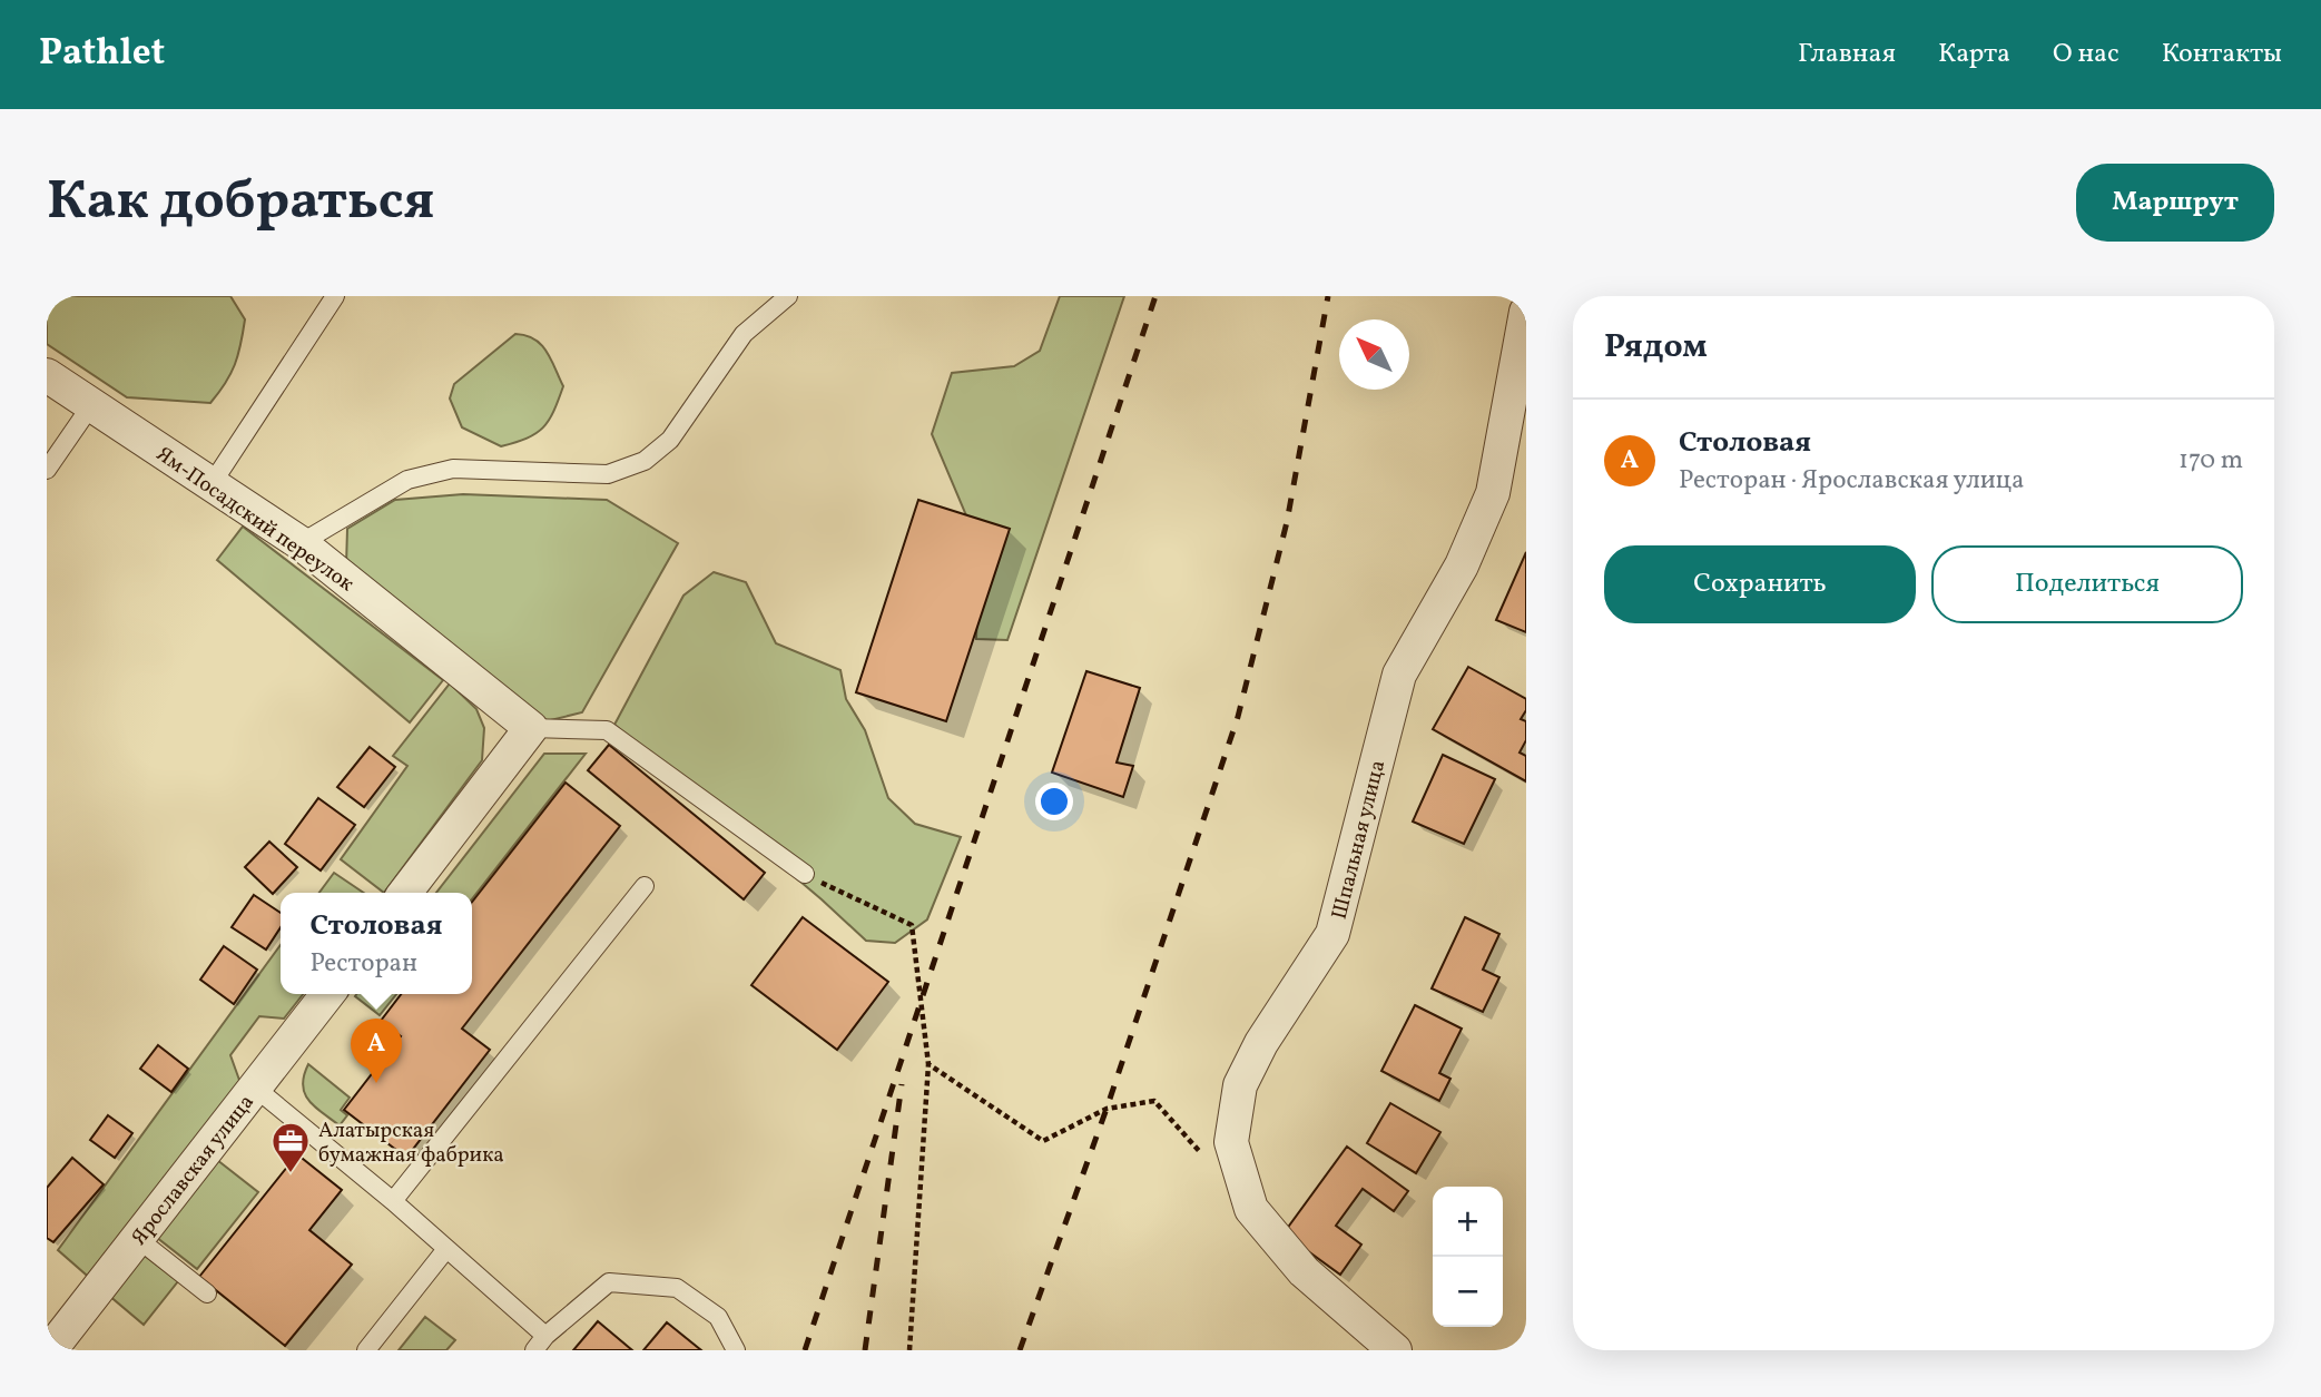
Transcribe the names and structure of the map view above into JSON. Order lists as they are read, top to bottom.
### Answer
{
  "streets": {
    "street": ["Ям-Посадский переулок", "Шпальная улица", "Ярославская улица"]
  },
  "places": {
    "office": ["Алатырская бумажная фабрика"]
  },
  "north": "top left",
  "page": {
    "header": "Pathlet",
    "nav": [
      "Главная",
      "Карта",
      "О нас",
      "Контакты"
    ],
    "buttons": [
      "Маршрут",
      ["Сохранить", "Поделиться"]
    ],
    "title": "Как добраться",
    "heading": "Рядом",
    "list": [
      {
        "mark": "A",
        "name": "Столовая",
        "note": "Ресторан · Ярославская улица",
        "value": "170 m"
      }
    ],
    "popup": ["Столовая", "Ресторан"],
    "pins": "A",
    "map_buttons": ["+", "−"]
  }
}
